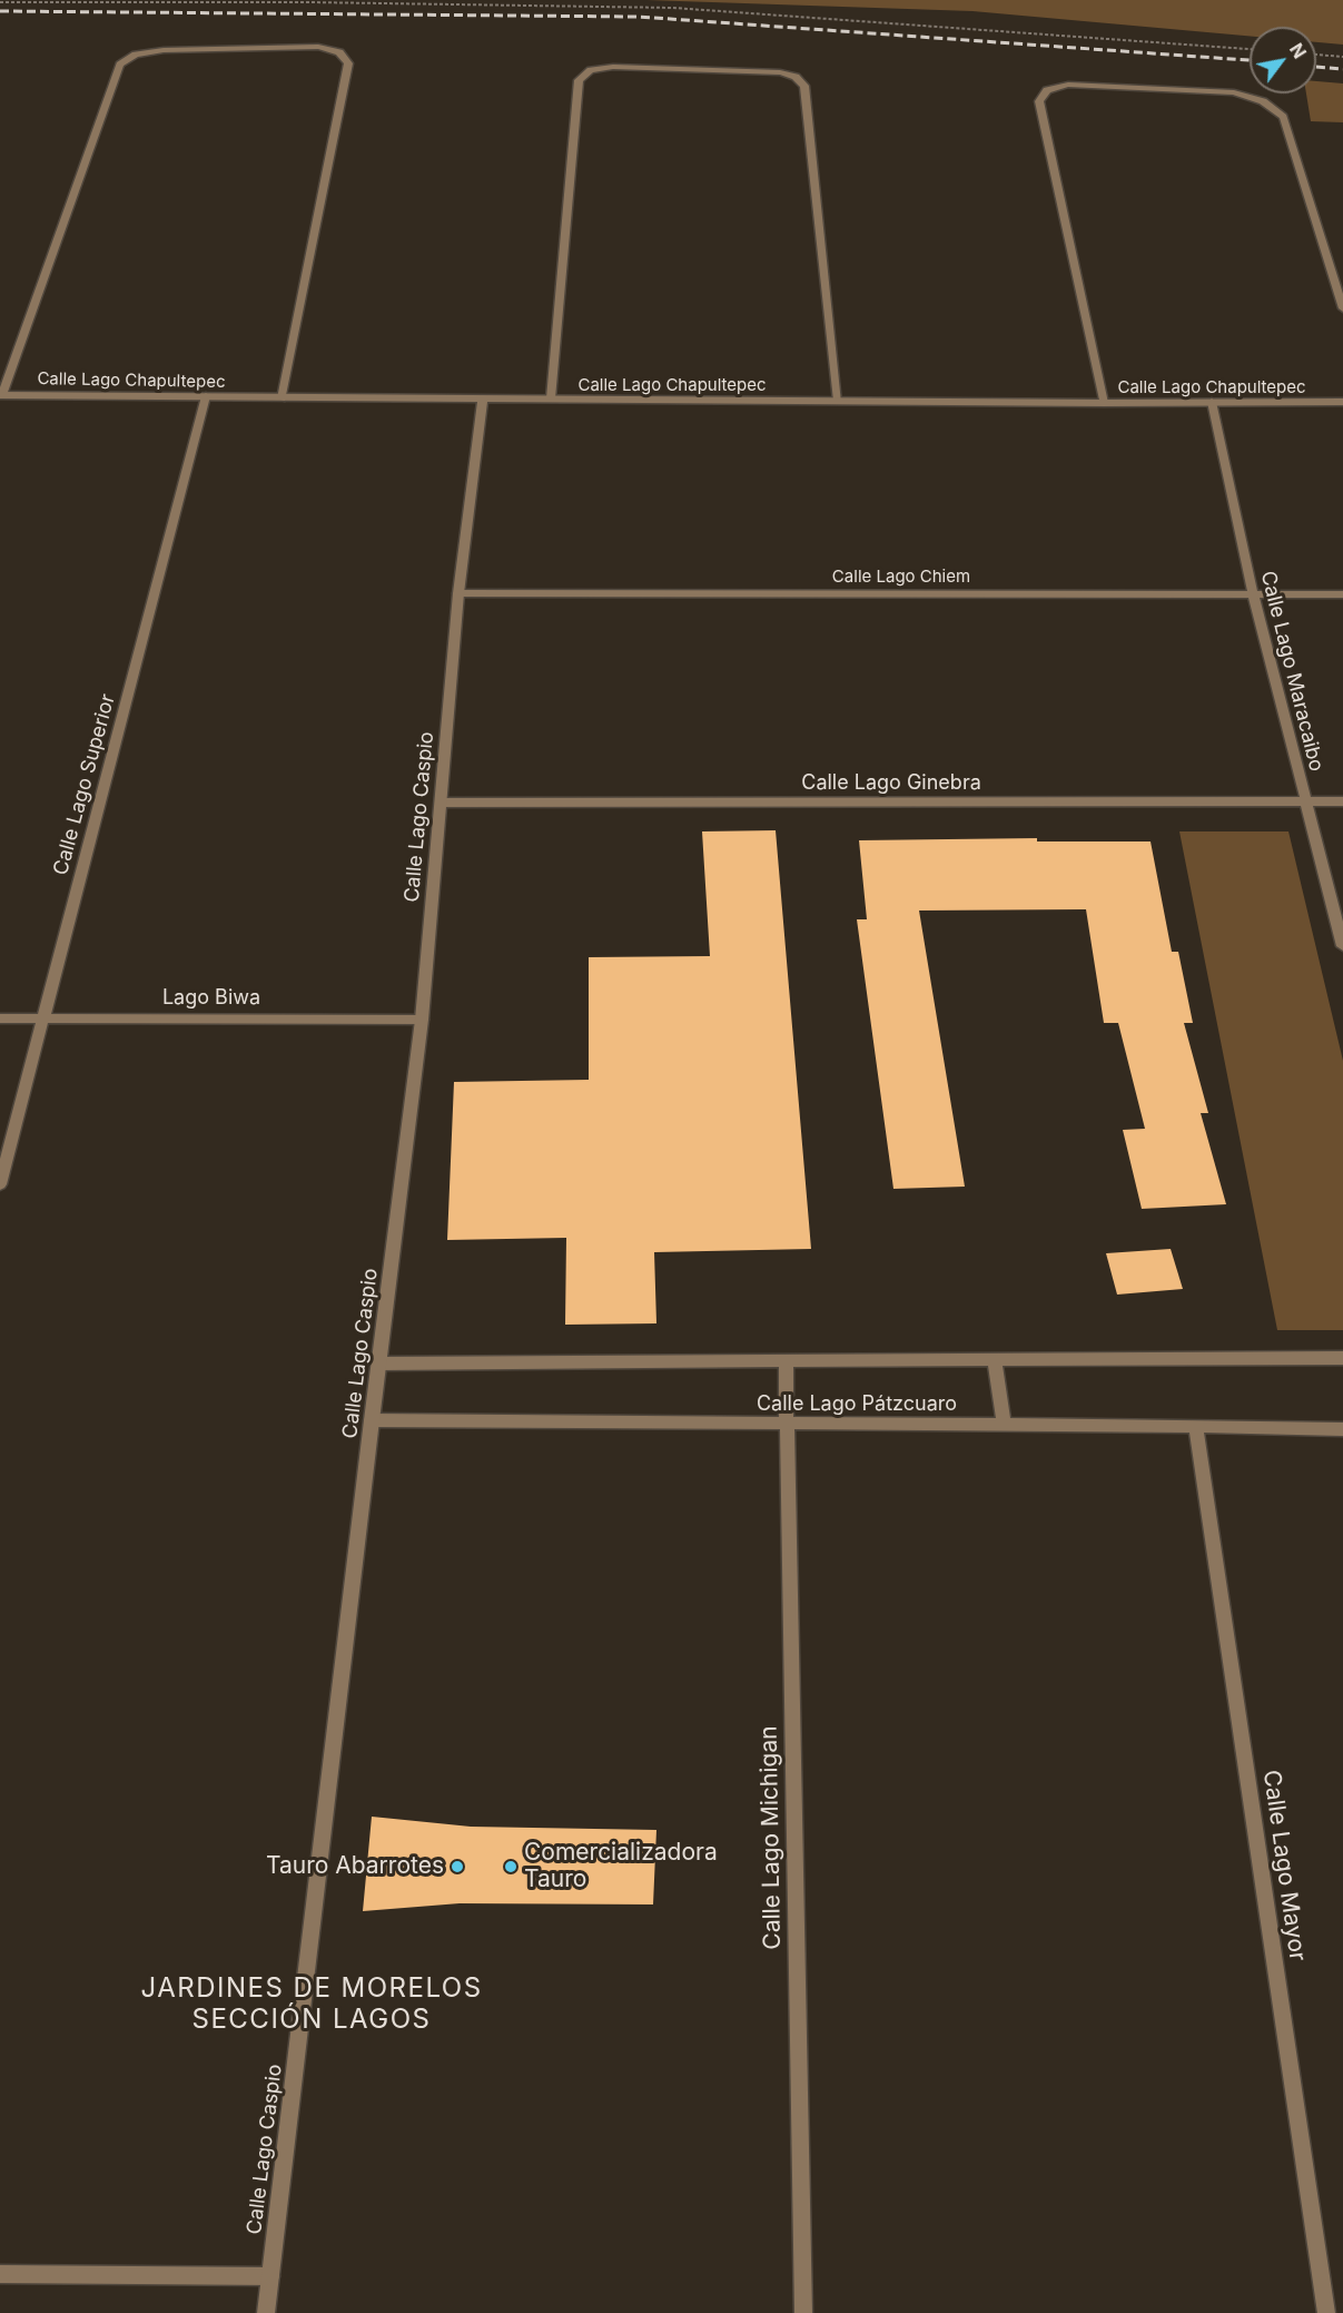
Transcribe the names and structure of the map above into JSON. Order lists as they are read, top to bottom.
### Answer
{
  "streets": {
    "street": [
      "Calle Lago Chapultepec",
      "Calle Lago Chiem",
      "Calle Lago Maracaibo",
      "Calle Lago Ginebra",
      "Calle Lago Superior",
      "Calle Lago Caspio",
      "Lago Biwa",
      "Calle Lago Pátzcuaro",
      "Calle Lago Michigan",
      "Calle Lago Mayor"
    ]
  },
  "crossings": [
    ["Calle Lago Chapultepec", "Calle Lago Maracaibo"],
    ["Calle Lago Chapultepec", "Calle Lago Superior"],
    ["Calle Lago Chapultepec", "Calle Lago Caspio"],
    ["Calle Lago Chiem", "Calle Lago Maracaibo"],
    ["Calle Lago Chiem", "Calle Lago Caspio"],
    ["Calle Lago Maracaibo", "Calle Lago Ginebra"],
    ["Calle Lago Ginebra", "Calle Lago Caspio"],
    ["Calle Lago Superior", "Lago Biwa"],
    ["Calle Lago Caspio", "Lago Biwa"],
    ["Calle Lago Caspio", "Calle Lago Pátzcuaro"],
    ["Calle Lago Pátzcuaro", "Calle Lago Michigan"],
    ["Calle Lago Pátzcuaro", "Calle Lago Mayor"]
  ],
  "districts": ["JARDINES DE MORELOS SECCIÓN LAGOS"],
  "places": ["Tauro Abarrotes", "Comercializadora Tauro"],
  "north": "top right"
}
